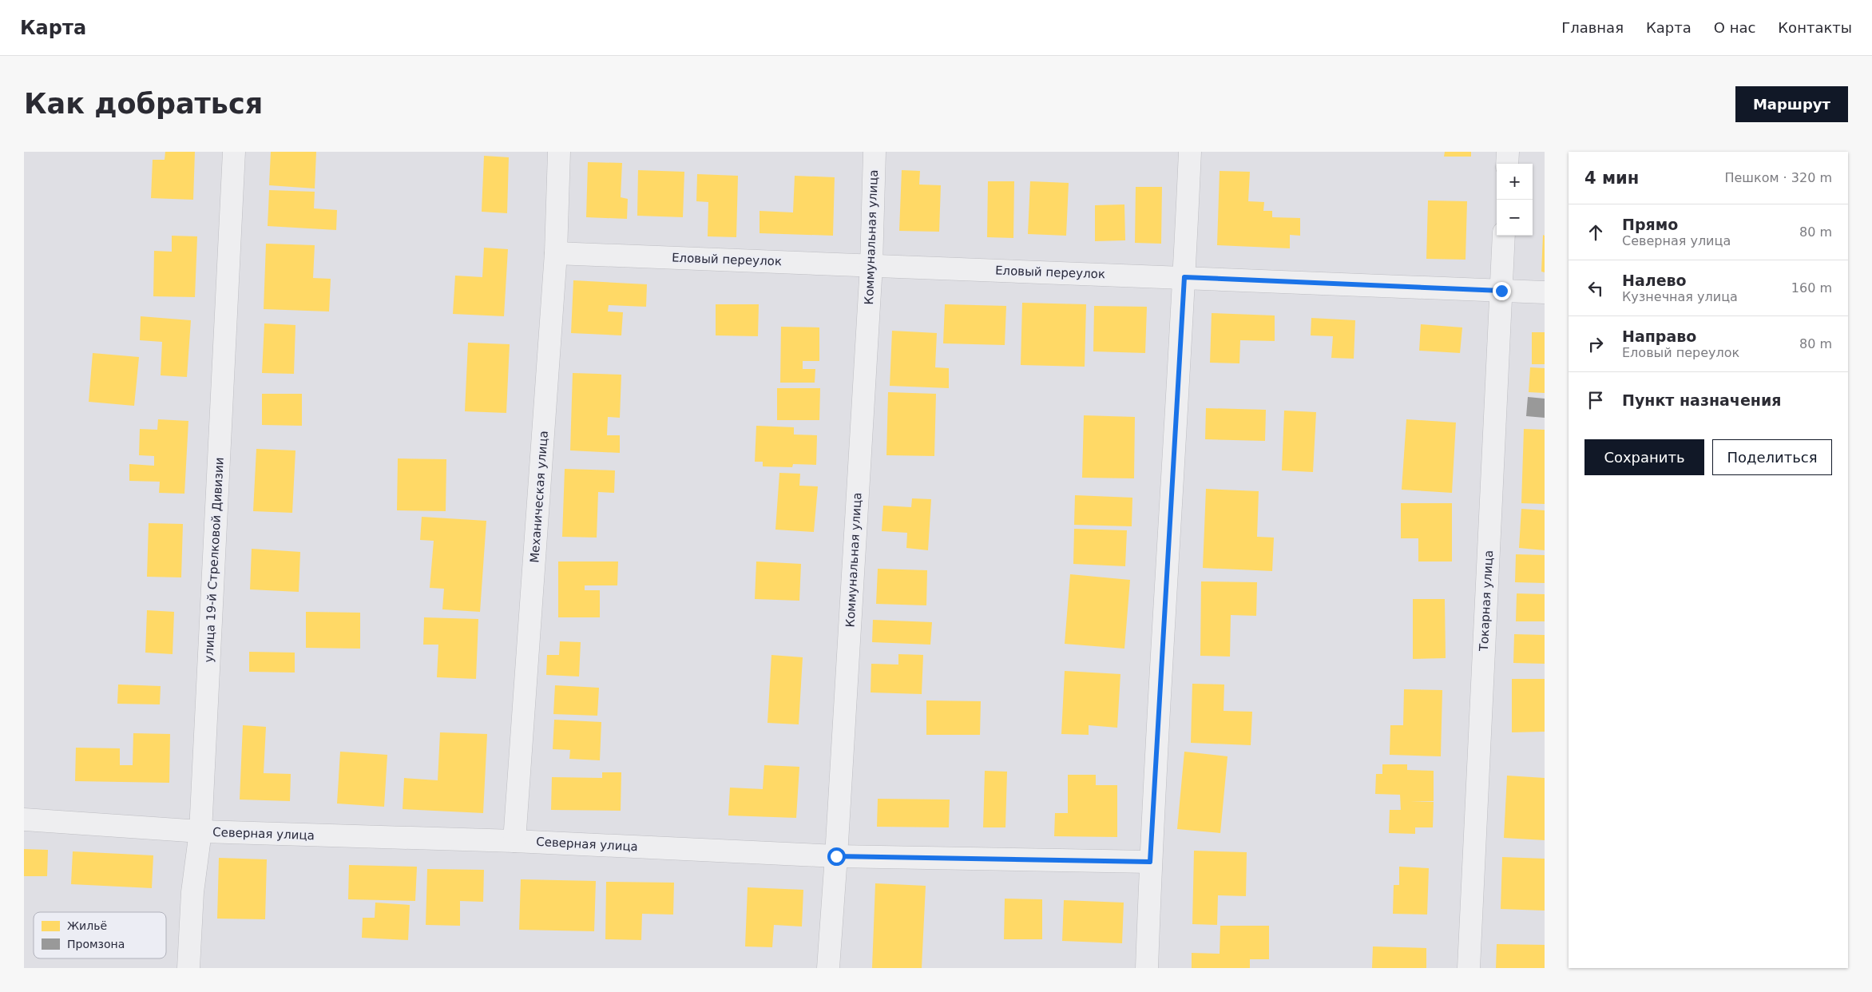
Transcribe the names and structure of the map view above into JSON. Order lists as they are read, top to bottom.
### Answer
{
  "streets": {
    "street": [
      "Коммунальная улица",
      "Еловый переулок",
      "Механическая улица",
      "улица 19-й Стрелковой Дивизии",
      "Токарная улица",
      "Северная улица"
    ]
  },
  "crossings": [
    ["Коммунальная улица", "Еловый переулок"],
    ["Коммунальная улица", "Северная улица"],
    ["Еловый переулок", "Механическая улица"],
    ["Еловый переулок", "Токарная улица"],
    ["Механическая улица", "Северная улица"],
    ["улица 19-й Стрелковой Дивизии", "Северная улица"]
  ],
  "legend": ["Жильё", "Промзона"],
  "page": {
    "header": "Карта",
    "nav": [
      "Главная",
      "Карта",
      "О нас",
      "Контакты"
    ],
    "buttons": [
      "Маршрут",
      ["Сохранить", "Поделиться"]
    ],
    "title": "Как добраться",
    "heading": ["4 мин", "Пешком · 320 m"],
    "map_buttons": ["+", "−"],
    "list": [
      ["Прямо", "Северная улица", "80 m"],
      ["Налево", "Кузнечная улица", "160 m"],
      ["Направо", "Еловый переулок", "80 m"],
      "Пункт назначения"
    ]
  }
}
